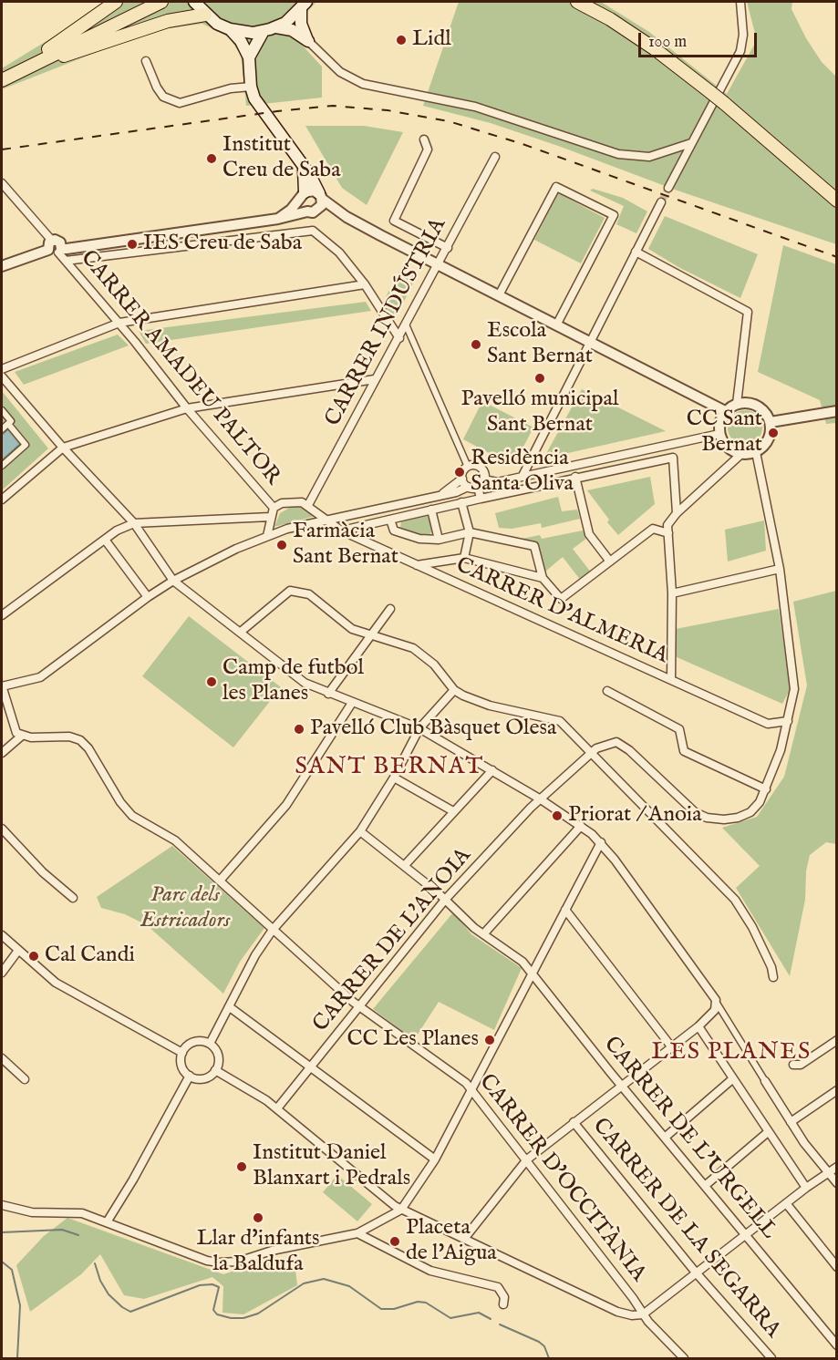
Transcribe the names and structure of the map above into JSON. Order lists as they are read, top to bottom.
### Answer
{
  "streets": {
    "street": [
      "CARRER INDÚSTRIA",
      "CARRER AMADEU PALTOR",
      "CARRER D'ALMERIA",
      "CARRER DE L'ANOIA",
      "CARRER DE L'URGELL",
      "CARRER D'OCCITÀNIA",
      "CARRER DE LA SEGARRA"
    ]
  },
  "crossings": [
    ["CARRER INDÚSTRIA", "CARRER D'ALMERIA"],
    ["CARRER DE L'ANOIA", "CARRER DE L'URGELL"],
    ["CARRER DE L'ANOIA", "CARRER D'OCCITÀNIA"]
  ],
  "districts": ["SANT BERNAT", "LES PLANES"],
  "parks": ["Parc dels Estricadors"],
  "places": [
    "Lidl",
    "Institut Creu de Saba",
    "IES Creu de Saba",
    "Escola Sant Bernat",
    "Pavelló municipal Sant Bernat",
    "CC Sant Bernat",
    "Residència Santa Oliva",
    "Farmàcia Sant Bernat",
    "Camp de futbol les Planes",
    "Pavelló Club Bàsquet Olesa",
    "Priorat / Anoia",
    "Cal Candi",
    "CC Les Planes",
    "Institut Daniel Blanxart i Pedrals",
    "Llar d'infants la Baldufa",
    "Placeta de l'Aigua"
  ],
  "scale_bar": "100 m"
}
